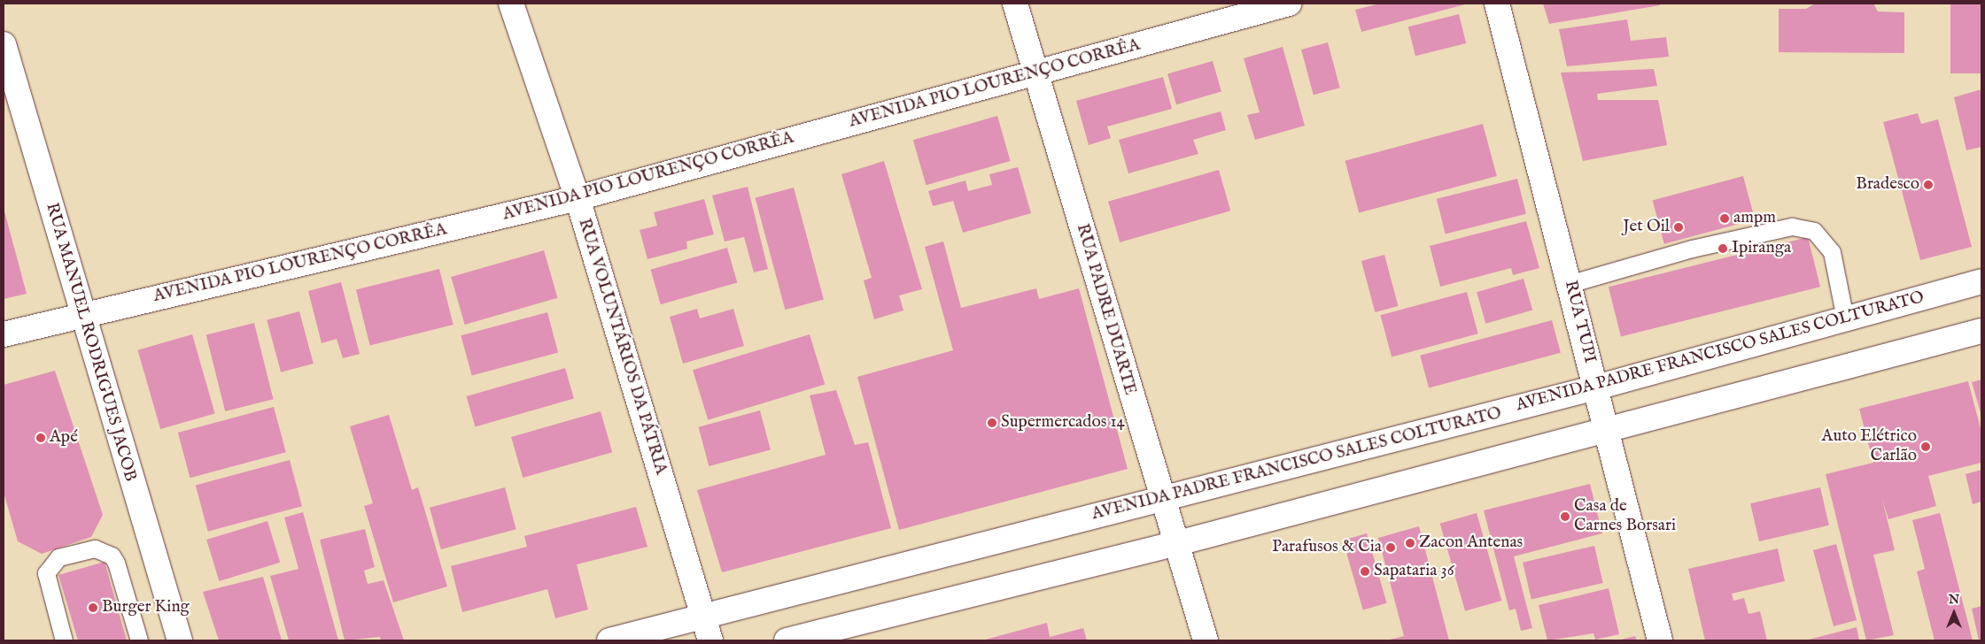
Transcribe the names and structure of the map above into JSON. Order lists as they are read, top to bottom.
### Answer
{
  "streets": {
    "street": [
      "AVENIDA PIO LOURENÇO CORRÊA",
      "RUA PADRE DUARTE",
      "RUA TUPI",
      "RUA MANUEL RODRIGUES JACOB",
      "RUA VOLUNTÁRIOS DA PÁTRIA",
      "AVENIDA PADRE FRANCISCO SALES COLTURATO"
    ]
  },
  "crossings": [
    ["AVENIDA PIO LOURENÇO CORRÊA", "RUA PADRE DUARTE"],
    ["AVENIDA PIO LOURENÇO CORRÊA", "RUA MANUEL RODRIGUES JACOB"],
    ["AVENIDA PIO LOURENÇO CORRÊA", "RUA VOLUNTÁRIOS DA PÁTRIA"],
    ["RUA PADRE DUARTE", "AVENIDA PADRE FRANCISCO SALES COLTURATO"],
    ["RUA TUPI", "AVENIDA PADRE FRANCISCO SALES COLTURATO"],
    ["RUA VOLUNTÁRIOS DA PÁTRIA", "AVENIDA PADRE FRANCISCO SALES COLTURATO"]
  ],
  "places": [
    "Bradesco",
    "ampm",
    "Jet Oil",
    "Ipiranga",
    "Supermercados 14",
    "Apé",
    "Auto Elétrico Carlão",
    "Casa de Carnes Borsari",
    "Zacon Antenas",
    "Parafusos & Cia",
    "Sapataria 36",
    "Burger King"
  ],
  "north": "top"
}
